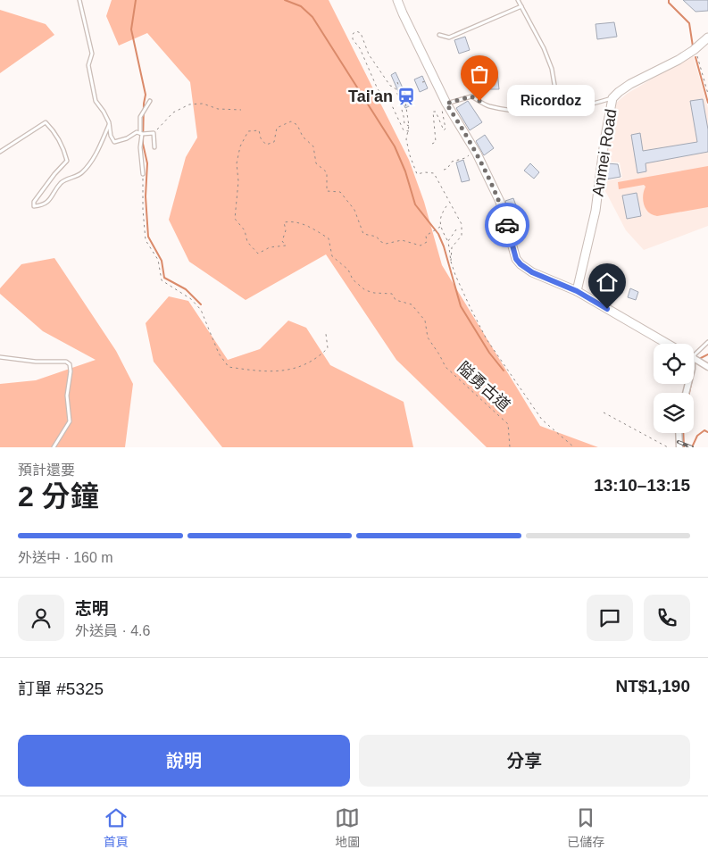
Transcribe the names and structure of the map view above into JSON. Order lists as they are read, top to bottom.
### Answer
{
  "streets": {
    "street": ["Anmei Road"],
    "path": ["隘勇古道"]
  },
  "places": {
    "station": ["Tai'an"],
    "other": ["Ricordoz"]
  },
  "page": {
    "bubble": "Ricordoz",
    "heading": ["2 分鐘", "預計還要", "13:10–13:15"],
    "panel": [
      "志明",
      "外送員 · 4.6",
      "訂單 #5325",
      "NT$1,190"
    ],
    "bar": "外送中 · 160 m",
    "buttons": ["說明", "分享"],
    "tabs": ["首頁", "地圖", "已儲存"]
  }
}
